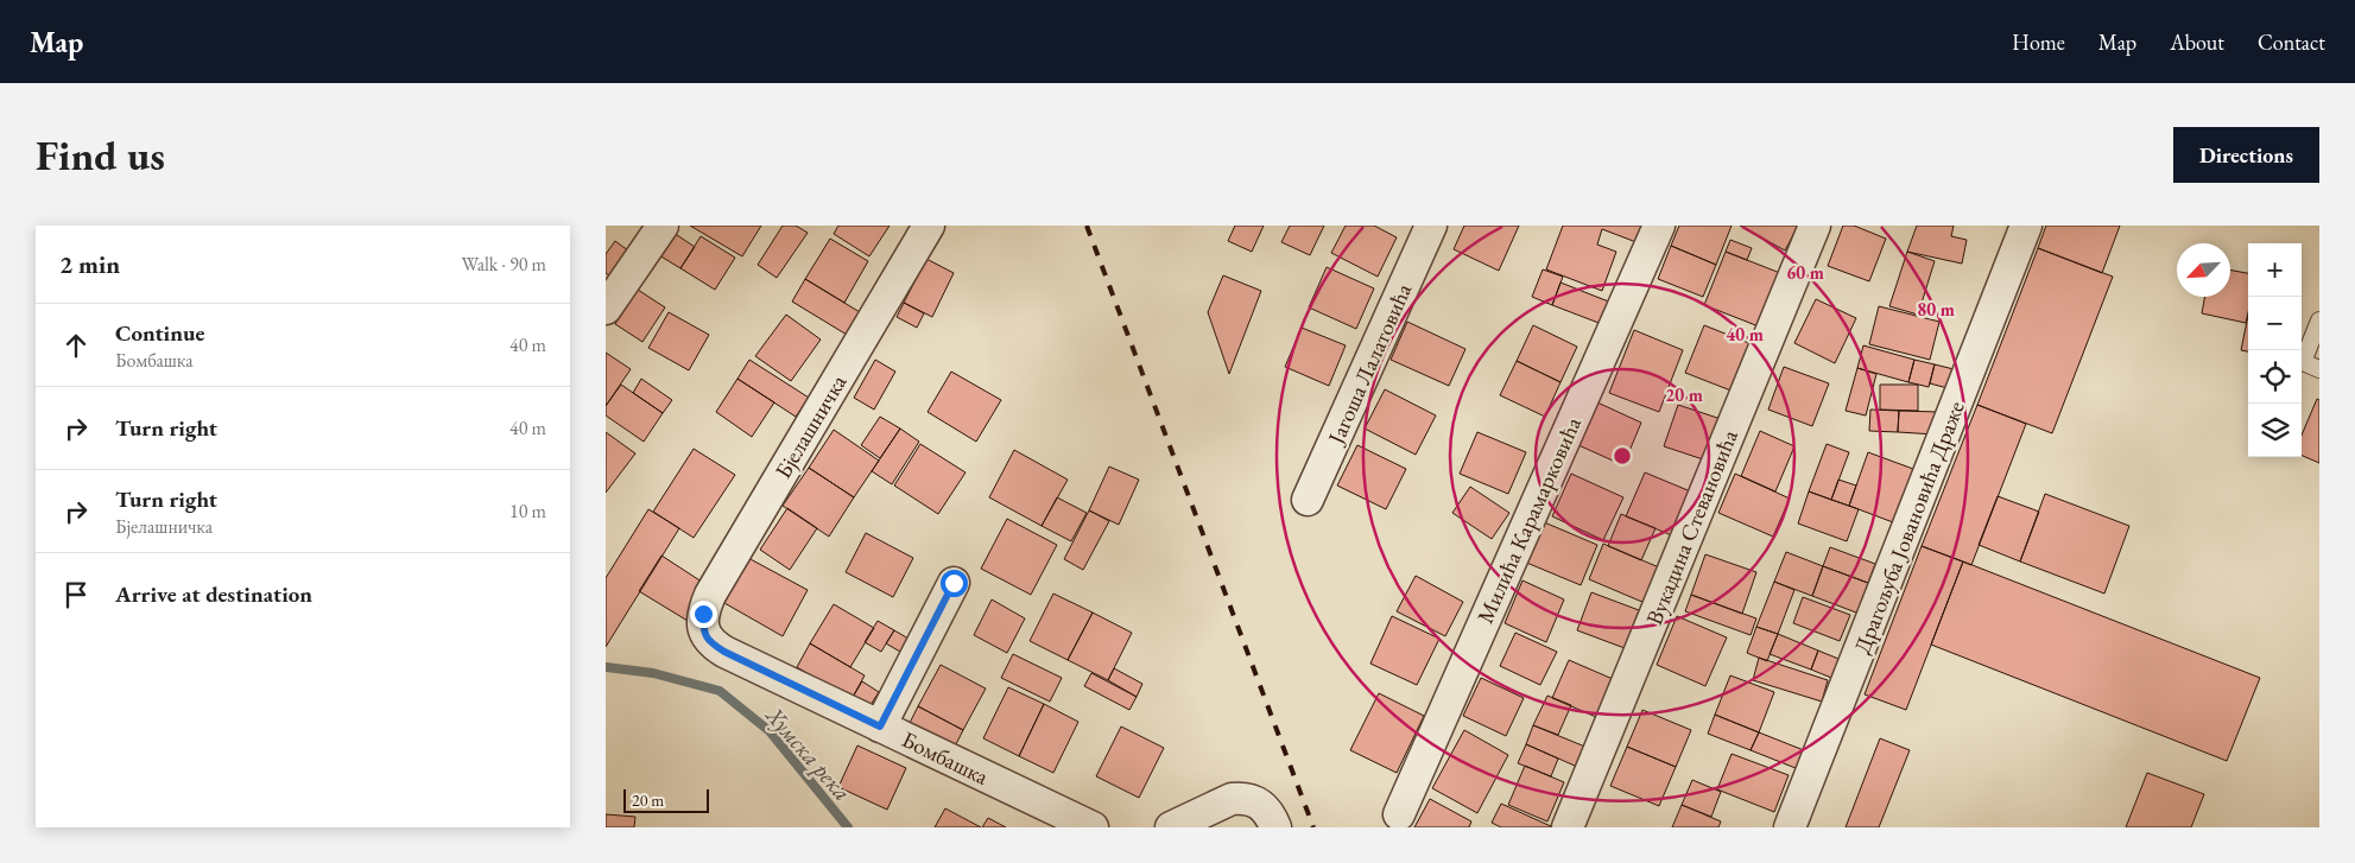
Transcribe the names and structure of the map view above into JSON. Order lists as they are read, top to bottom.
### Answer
{
  "streets": {
    "street": [
      "Јагоша Лалатовића",
      "Бјелашничка",
      "Милића Карамарковића",
      "Вукадина Стевановића",
      "Драгољуба Јовановића Драже",
      "Бомбашка"
    ]
  },
  "crossings": [
    ["Бјелашничка", "Бомбашка"]
  ],
  "water": ["Хумска река"],
  "scale_bar": "20 m",
  "north": "bottom left",
  "page": {
    "header": "Map",
    "nav": [
      "Home",
      "Map",
      "About",
      "Contact"
    ],
    "buttons": "Directions",
    "title": "Find us",
    "heading": ["2 min", "Walk · 90 m"],
    "map_buttons": ["+", "−"],
    "list": [
      ["Continue", "Бомбашка", "40 m"],
      ["Turn right", "40 m"],
      ["Turn right", "Бјелашничка", "10 m"],
      "Arrive at destination"
    ],
    "scale": "20 m"
  },
  "rings": [
    "60 m",
    "80 m",
    "40 m",
    "20 m"
  ]
}
